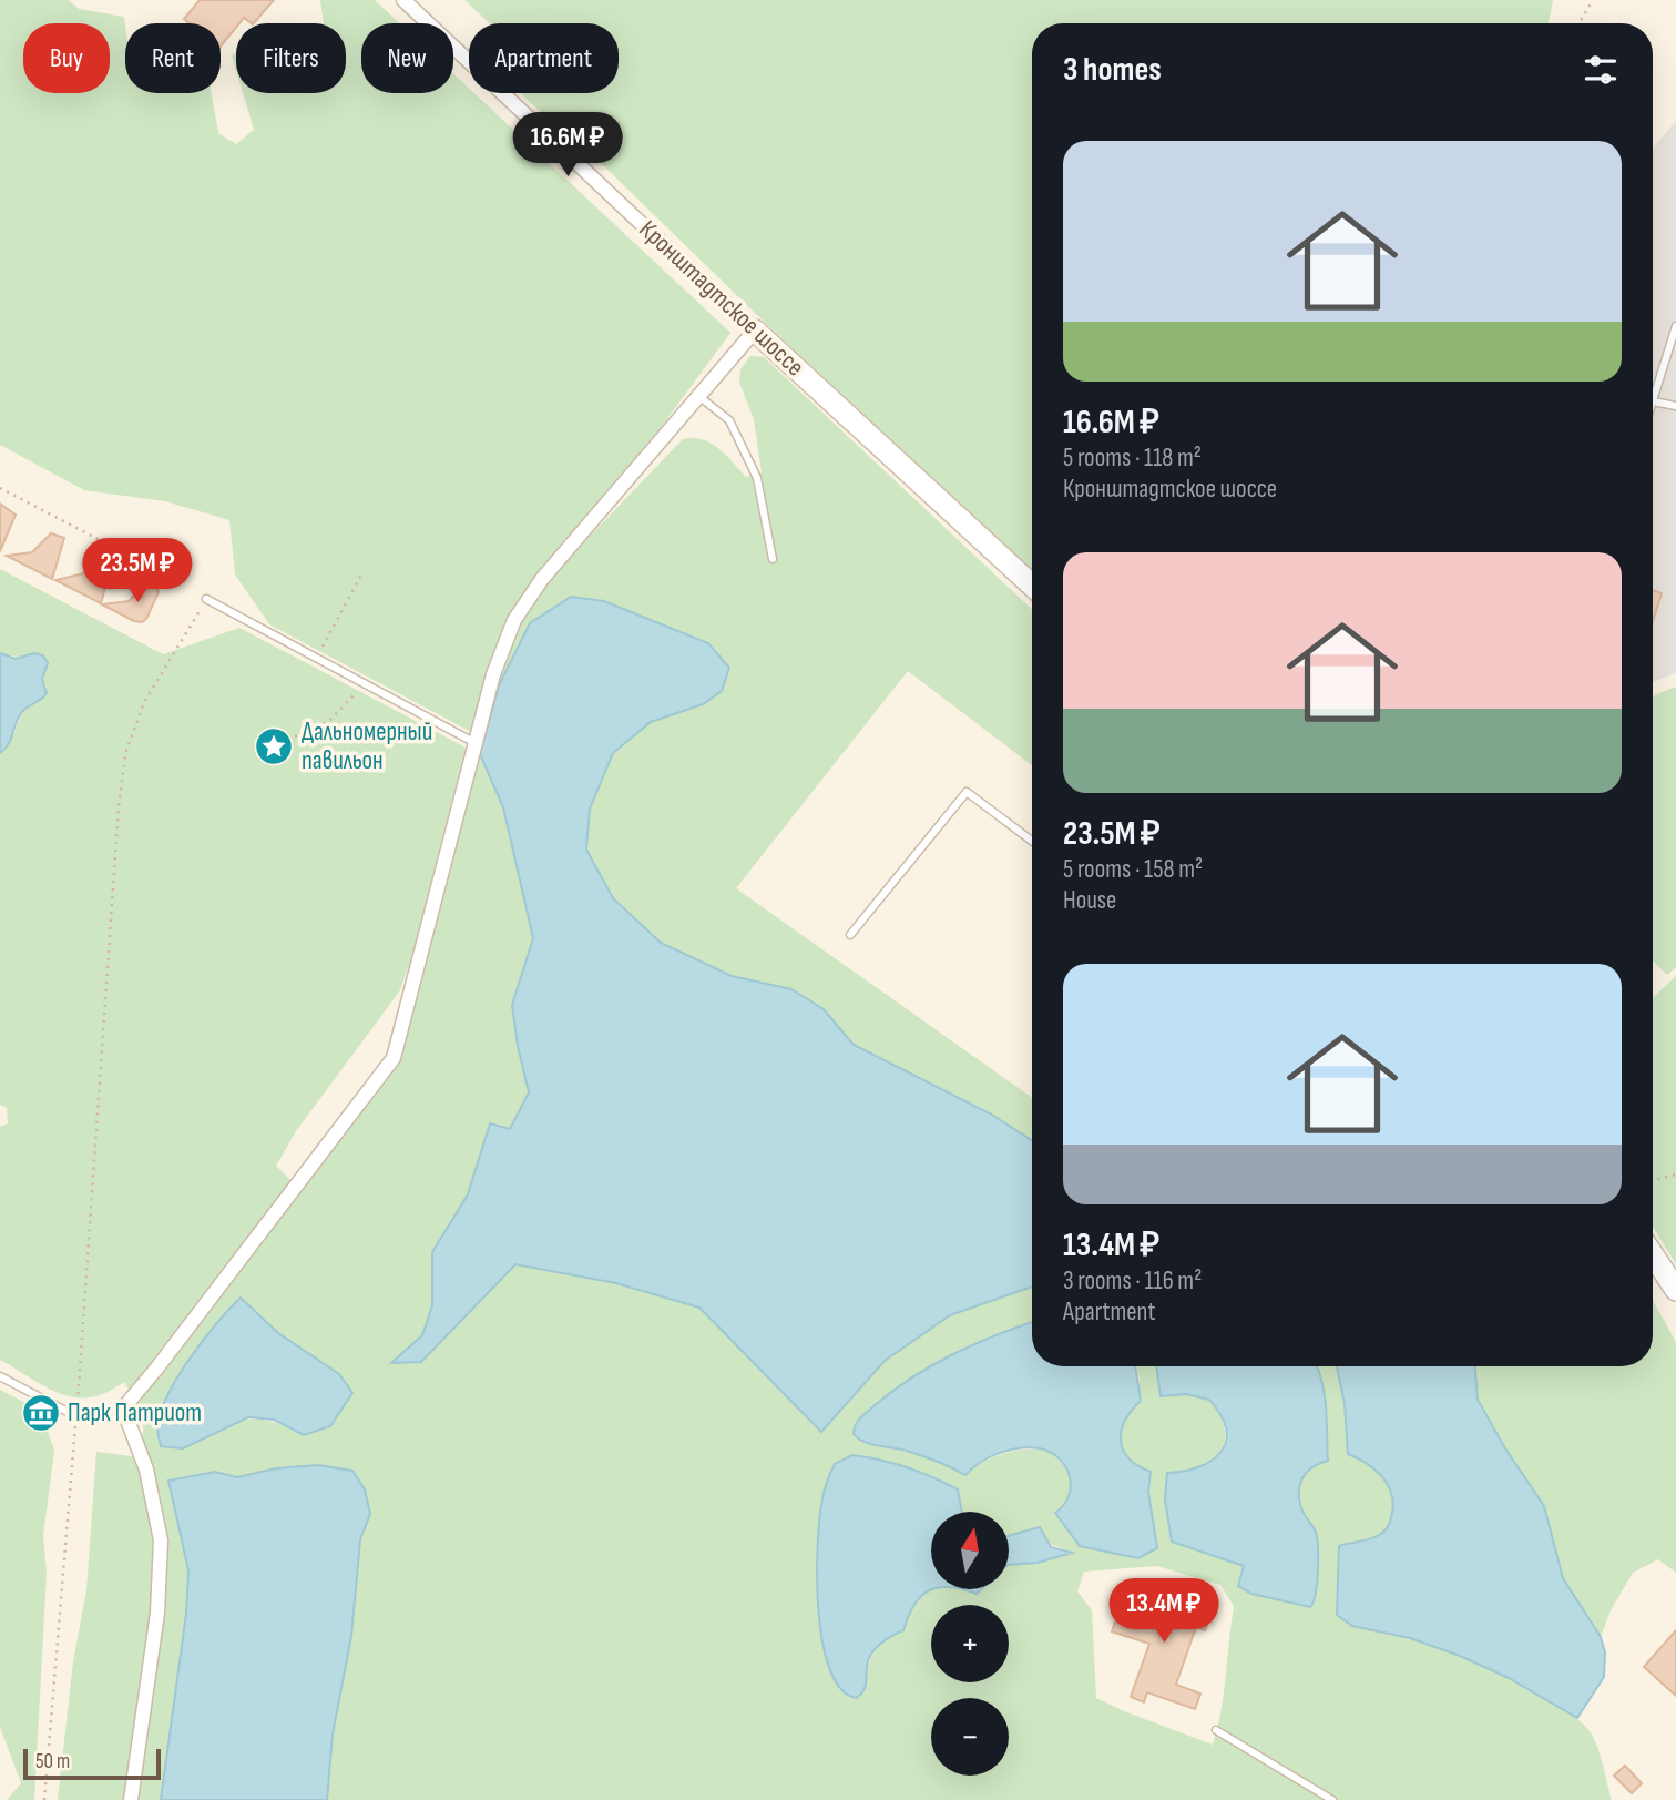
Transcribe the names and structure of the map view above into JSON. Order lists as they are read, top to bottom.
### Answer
{
  "streets": {
    "street": ["Кронштадтское шоссе"]
  },
  "places": {
    "place": ["Дальномерный павильон"],
    "museum": ["Парк Патриот"]
  },
  "scale_bar": "50 m",
  "north": "top",
  "page": {
    "chip": [
      "Buy",
      "Rent",
      "Filters",
      "New",
      "Apartment"
    ],
    "heading": "3 homes",
    "price": ["16.6M ₽", "23.5M ₽", "13.4M ₽"],
    "list": [
      {
        "name": "16.6M ₽",
        "note": "5 rooms · 118 m² · Кронштадтское шоссе"
      },
      {
        "name": "23.5M ₽",
        "note": "5 rooms · 158 m² · House"
      },
      {
        "name": "13.4M ₽",
        "note": "3 rooms · 116 m² · Apartment"
      }
    ],
    "map_buttons": ["+", "−"],
    "scale": "50 m"
  }
}
